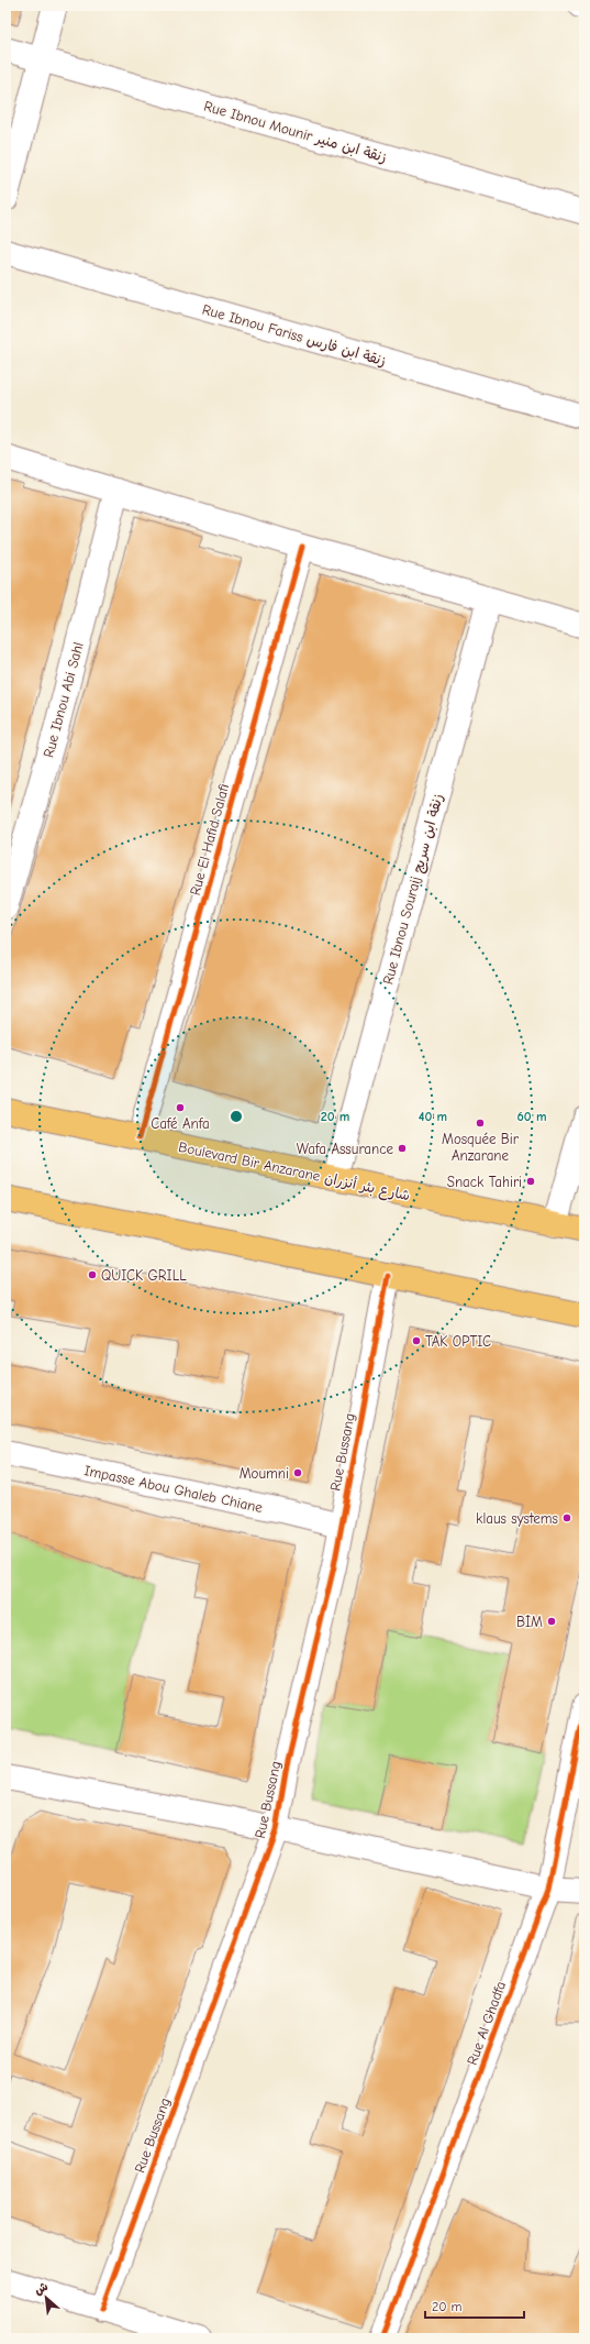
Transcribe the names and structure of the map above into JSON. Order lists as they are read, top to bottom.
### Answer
{
  "streets": {
    "main road": ["Boulevard Bir Anzarane شارع بئر أنزران"],
    "street": [
      "Rue Ibnou Mounir زنقة ابن منير",
      "Rue Ibnou Fariss زنقة ابن فارس",
      "Rue Ibnou Abi Sahl",
      "Rue El Hafid Salafi",
      "Rue Ibnou Souraij زنقة ابن سريج",
      "Rue Bussang",
      "Impasse Abou Ghaleb Chiane",
      "Rue Al Ghadfa"
    ]
  },
  "crossings": [
    ["Rue El Hafid Salafi", "Boulevard Bir Anzarane شارع بئر أنزران"],
    ["Rue Ibnou Souraij زنقة ابن سريج", "Boulevard Bir Anzarane شارع بئر أنزران"],
    ["Rue Bussang", "Impasse Abou Ghaleb Chiane"]
  ],
  "places": [
    "Café Anfa",
    "Mosquée Bir Anzarane",
    "Wafa Assurance",
    "Snack Tahiri",
    "QUICK GRILL",
    "TAK OPTIC",
    "Moumni",
    "klaus systems",
    "BİM"
  ],
  "scale_bar": "20 m",
  "north": "top left",
  "rings": ["20 m", "40 m", "60 m"]
}
